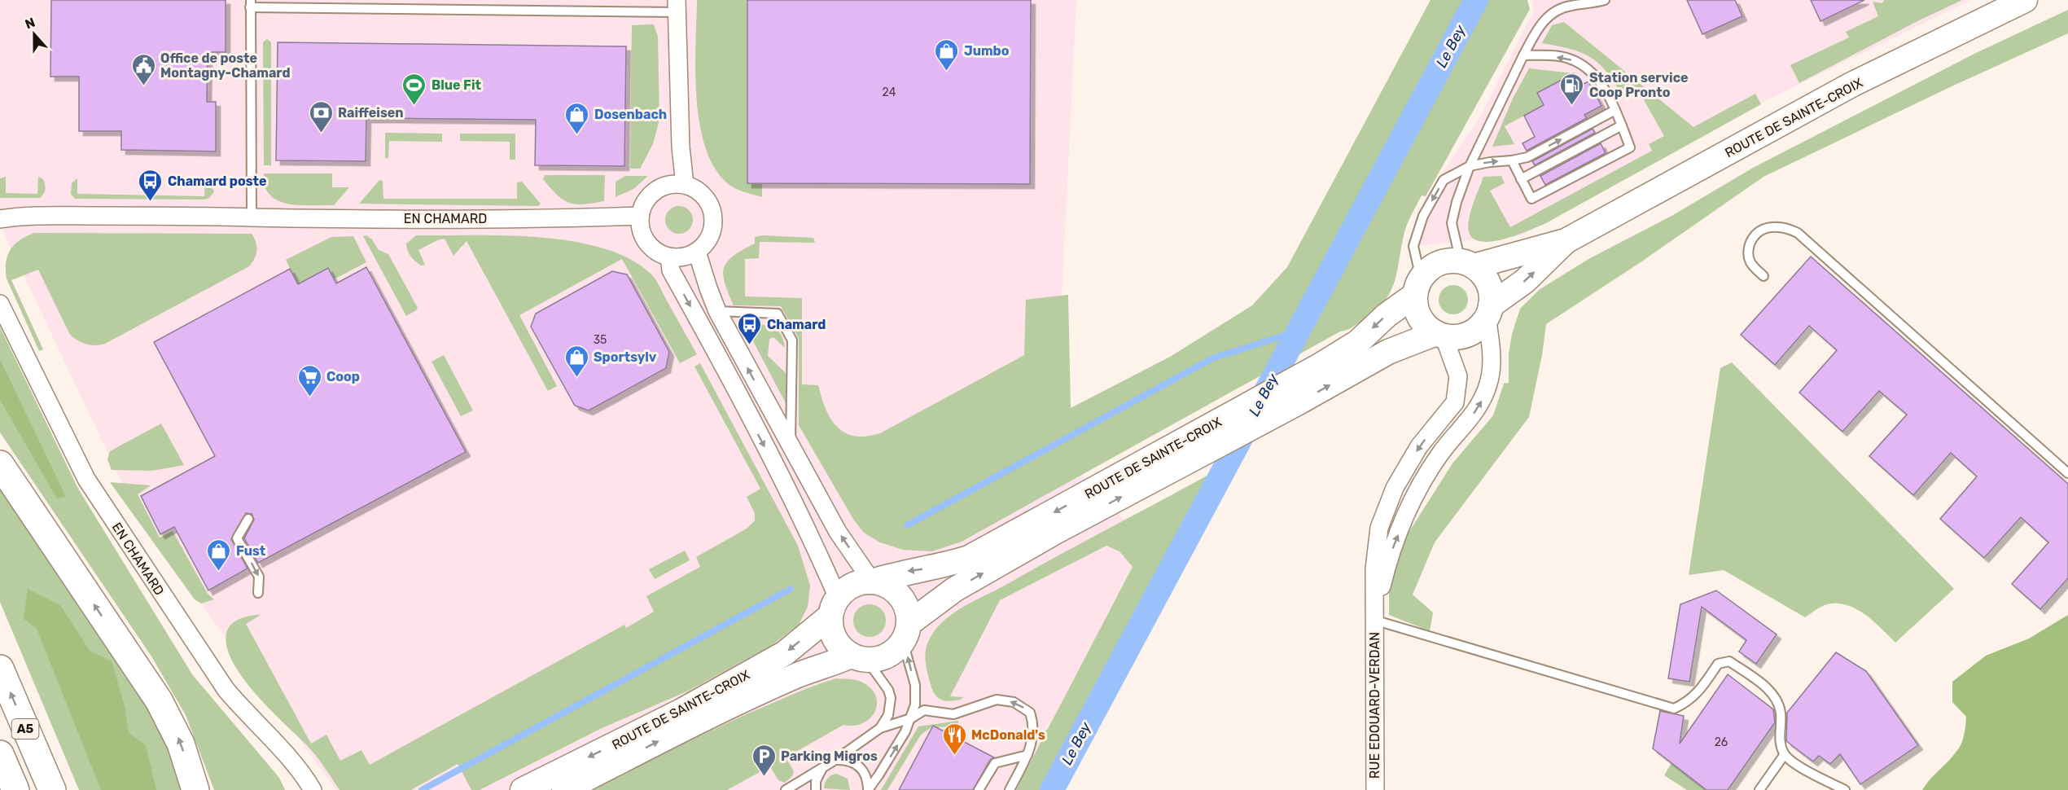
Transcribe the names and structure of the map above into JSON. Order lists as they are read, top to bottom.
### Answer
{
  "streets": {
    "highway": ["A5"],
    "main road": ["ROUTE DE SAINTE-CROIX"],
    "street": ["EN CHAMARD", "RUE EDOUARD-VERDAN"]
  },
  "water": ["Le Bey"],
  "places": {
    "shop": [
      "Jumbo",
      "Dosenbach",
      "Sportsylv",
      "Fust"
    ],
    "public building": ["Office de poste Montagny-Chamard"],
    "sports": ["Blue Fit"],
    "fuel station": ["Station service Coop Pronto"],
    "bank": ["Raiffeisen"],
    "bus stop": ["Chamard poste", "Chamard"],
    "supermarket": ["Coop"],
    "restaurant": ["McDonald's"],
    "parking": ["Parking Migros"]
  },
  "house_numbers": ["24", "35", "26"],
  "north": "top"
}
